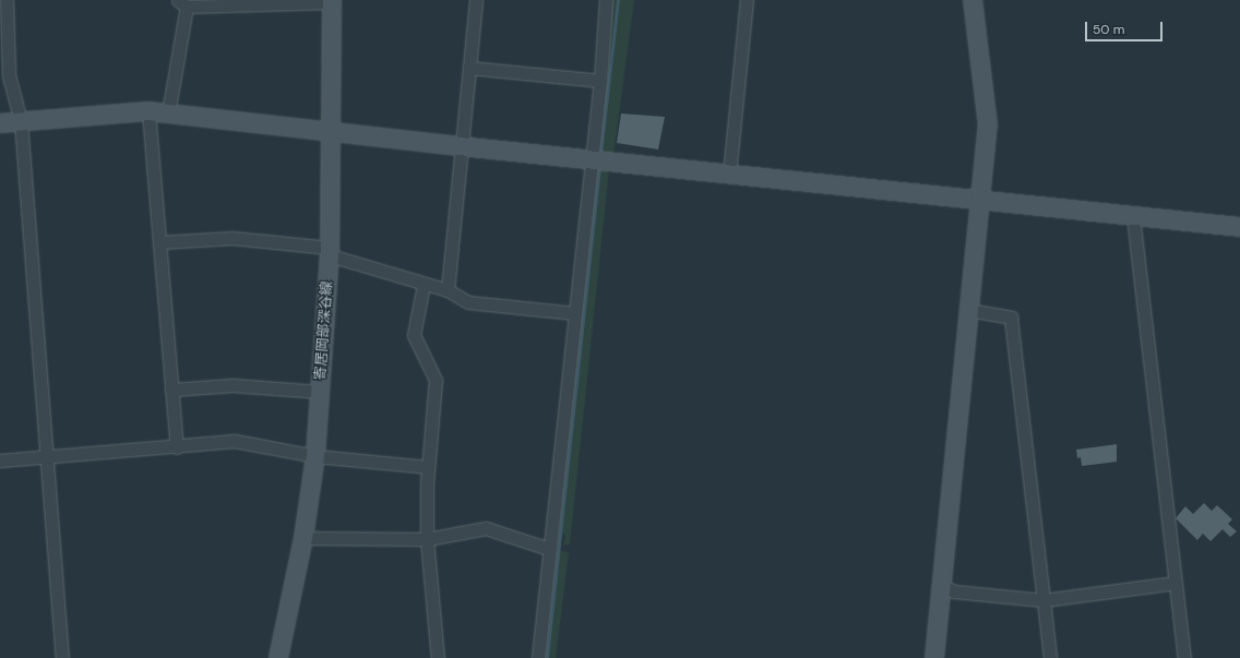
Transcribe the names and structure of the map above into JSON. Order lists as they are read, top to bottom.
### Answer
{
  "streets": {
    "street": ["寄居岡部深谷線"]
  },
  "scale_bar": "50 m"
}
